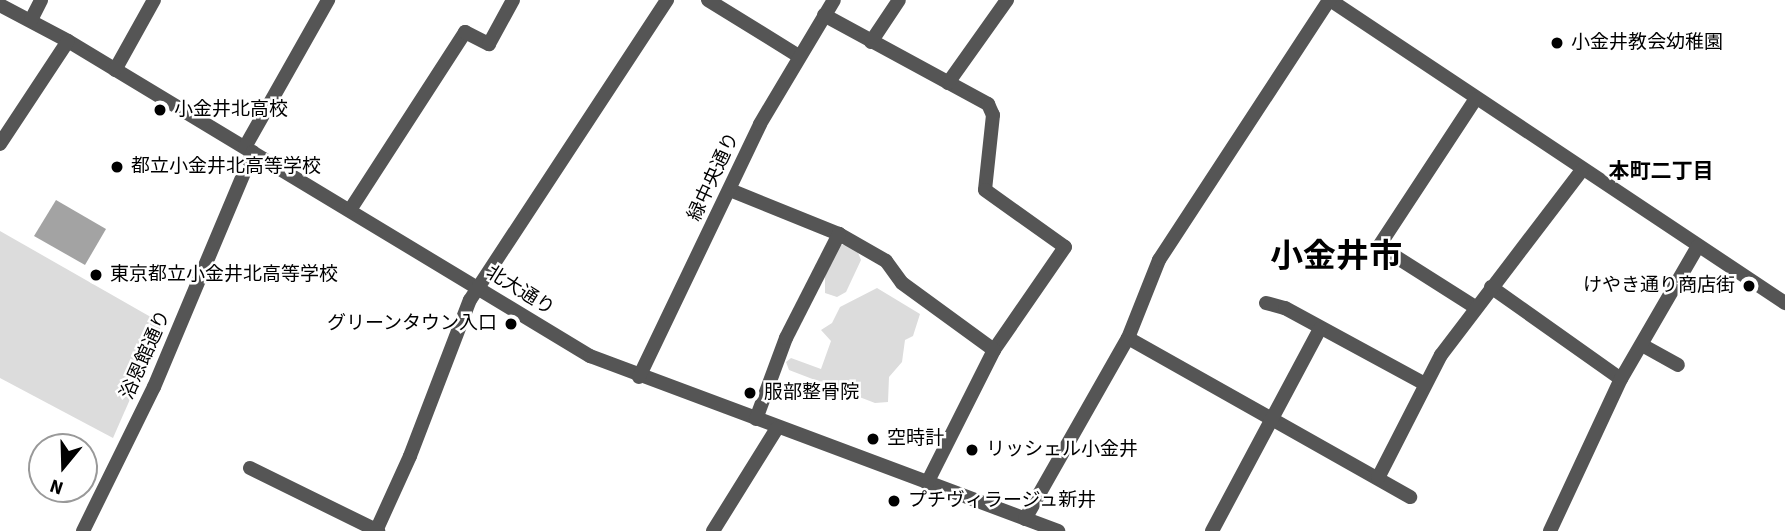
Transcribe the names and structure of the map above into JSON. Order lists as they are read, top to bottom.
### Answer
{
  "streets": {
    "street": ["緑中央通り", "北大通り", "浴恩館通り"]
  },
  "crossings": [
    ["緑中央通り", "北大通り"],
    ["北大通り", "浴恩館通り"]
  ],
  "districts": ["本町二丁目", "小金井市"],
  "places": [
    "小金井教会幼稚園",
    "小金井北高校",
    "都立小金井北高等学校",
    "東京都立小金井北高等学校",
    "けやき通り商店街",
    "グリーンタウン入口",
    "服部整骨院",
    "空時計",
    "リッシェル小金井",
    "プチヴィラージュ新井"
  ],
  "north": "bottom"
}
